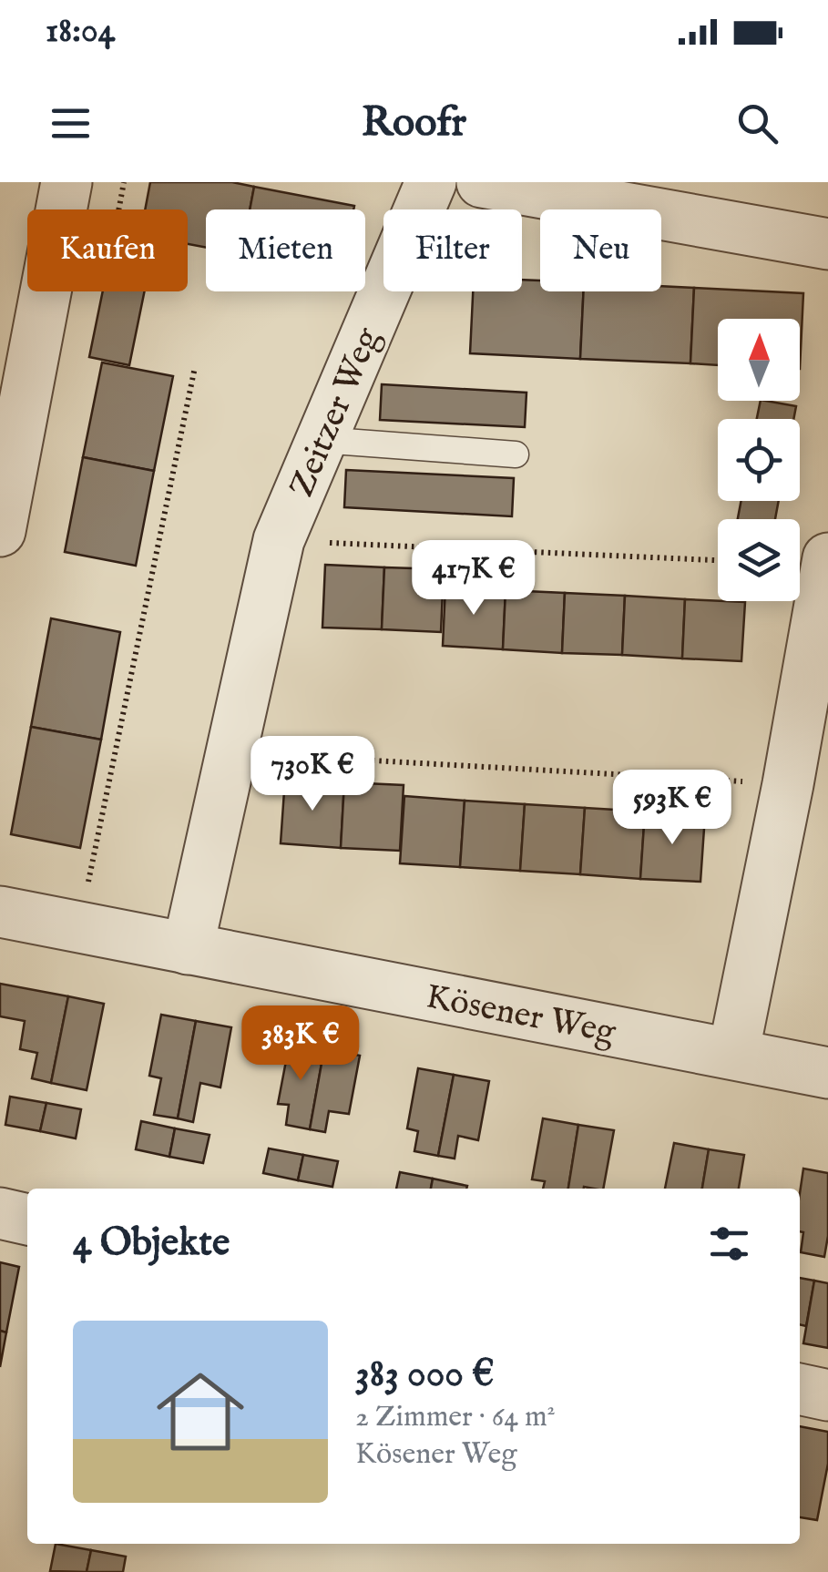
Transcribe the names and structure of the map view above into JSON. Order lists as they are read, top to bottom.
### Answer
{
  "streets": {
    "street": ["Zeitzer Weg", "Kösener Weg"]
  },
  "crossings": [
    ["Zeitzer Weg", "Kösener Weg"]
  ],
  "north": "top",
  "page": {
    "status": "18:04",
    "header": "Roofr",
    "chip": [
      "Kaufen",
      "Mieten",
      "Filter",
      "Neu"
    ],
    "price": [
      "417K €",
      "730K €",
      "593K €",
      "383K €"
    ],
    "heading": "4 Objekte",
    "list": [
      {
        "name": "383 000 €",
        "note": "2 Zimmer · 64 m² · Kösener Weg"
      }
    ]
  }
}
